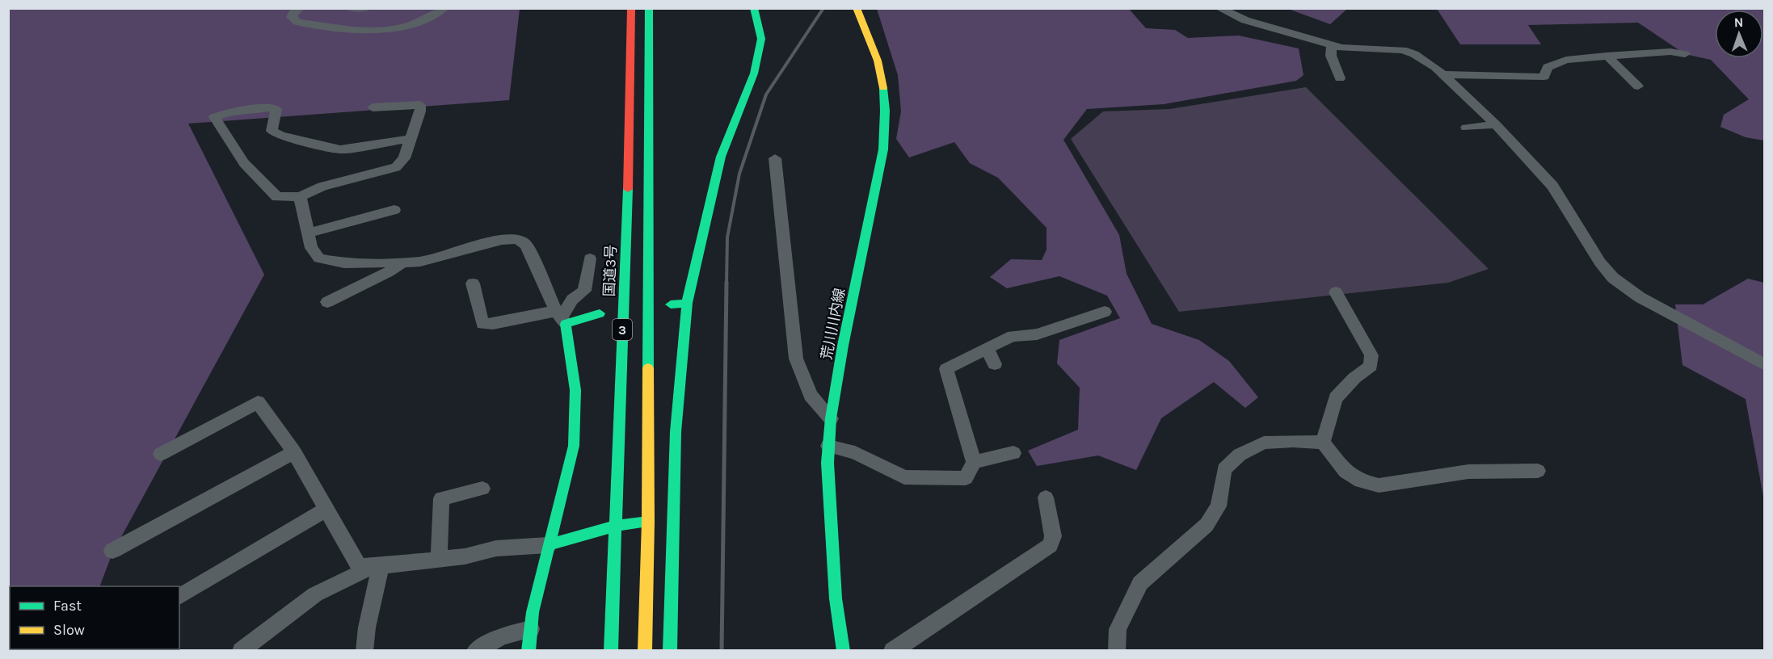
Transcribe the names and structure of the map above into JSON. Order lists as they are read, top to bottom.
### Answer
{
  "streets": {
    "main road": ["国道3号", "荒川川内線", "3"]
  },
  "legend": ["Fast", "Slow"],
  "north": "top"
}
